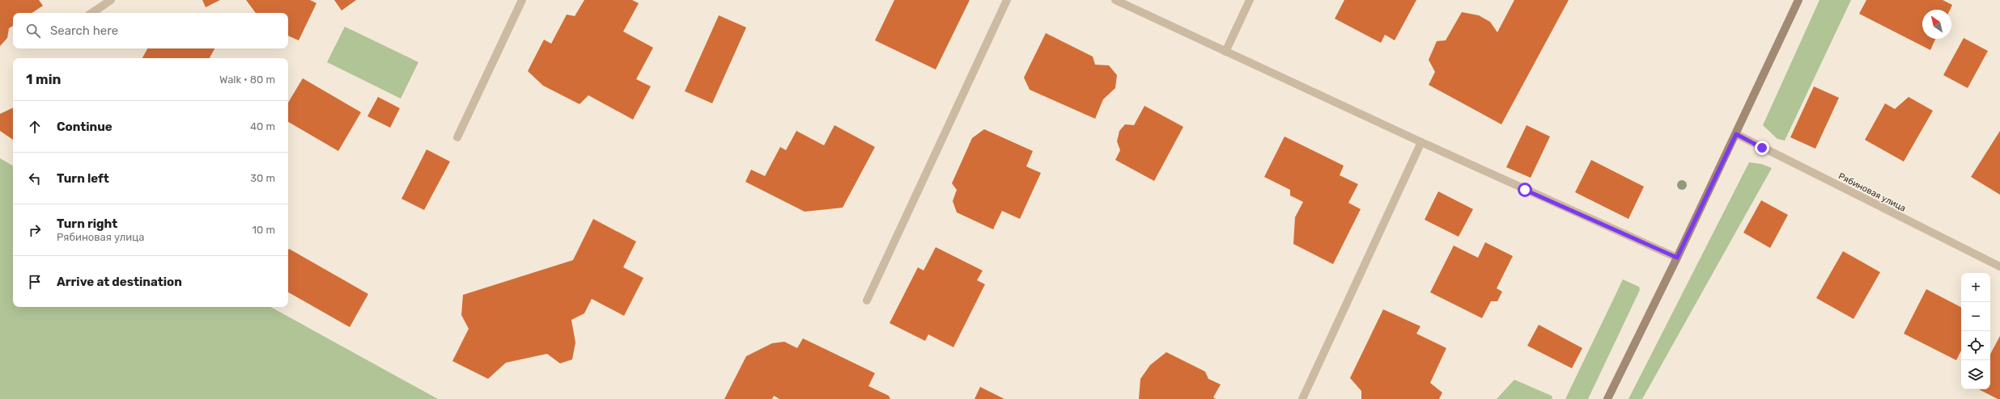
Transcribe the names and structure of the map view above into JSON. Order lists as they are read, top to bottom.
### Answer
{
  "streets": {
    "street": ["Рябиновая улица"]
  },
  "north": "top left",
  "page": {
    "search": "Search here",
    "heading": ["1 min", "Walk · 80 m"],
    "list": [
      ["Continue", "40 m"],
      ["Turn left", "30 m"],
      ["Turn right", "Рябиновая улица", "10 m"],
      "Arrive at destination"
    ],
    "map_buttons": ["+", "−"]
  }
}
